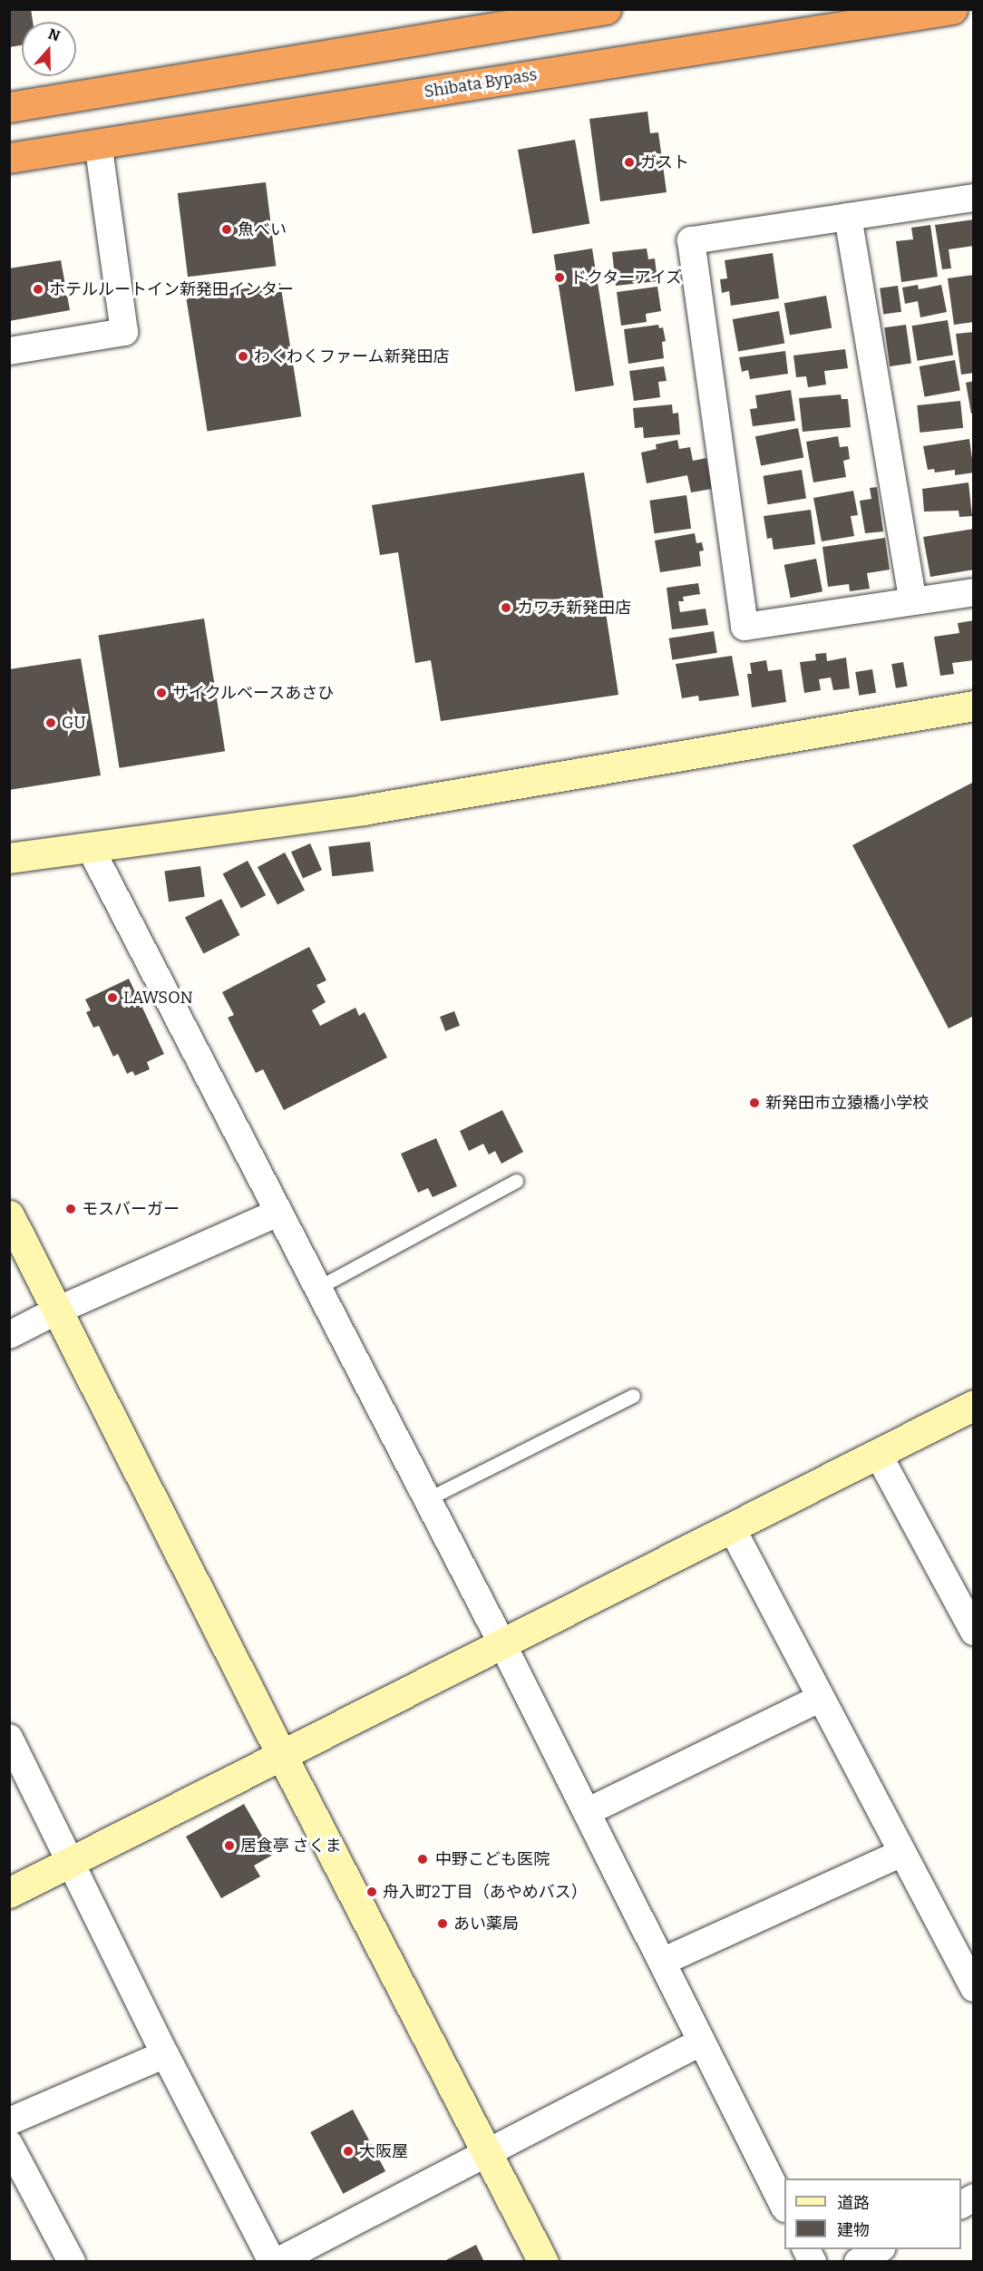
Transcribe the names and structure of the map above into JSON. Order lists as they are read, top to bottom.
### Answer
{
  "streets": {
    "highway": ["Shibata Bypass"]
  },
  "places": [
    "ガスト",
    "魚べい",
    "ドクターアイズ",
    "ホテルルートイン新発田インター",
    "わくわくファーム新発田店",
    "カワチ新発田店",
    "サイクルベースあさひ",
    "GU",
    "LAWSON",
    "新発田市立猿橋小学校",
    "モスバーガー",
    "居食亭 さくま",
    "中野こども医院",
    "舟入町2丁目（あやめバス）",
    "あい薬局",
    "大阪屋"
  ],
  "legend": ["道路", "建物"],
  "north": "top"
}
